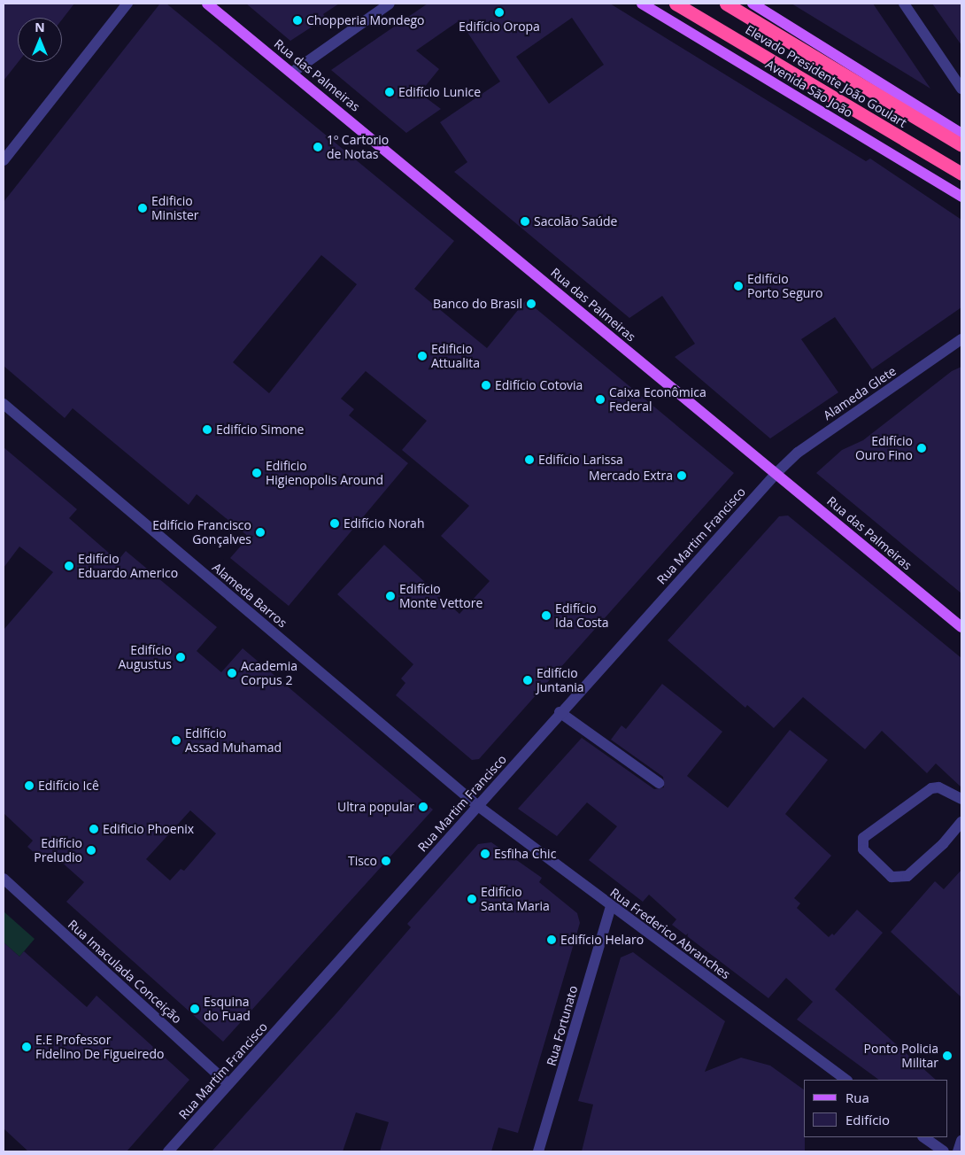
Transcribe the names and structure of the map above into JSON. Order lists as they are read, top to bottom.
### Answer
{
  "streets": {
    "highway": ["Elevado Presidente João Goulart"],
    "main road": ["Rua das Palmeiras", "Avenida São João"],
    "street": [
      "Alameda Glete",
      "Rua Martim Francisco",
      "Alameda Barros",
      "Rua Frederico Abranches",
      "Rua Imaculada Conceição",
      "Rua Fortunato"
    ]
  },
  "crossings": [
    ["Rua das Palmeiras", "Alameda Glete"],
    ["Rua das Palmeiras", "Rua Martim Francisco"],
    ["Alameda Glete", "Rua Martim Francisco"],
    ["Rua Martim Francisco", "Alameda Barros"],
    ["Rua Martim Francisco", "Rua Frederico Abranches"],
    ["Rua Martim Francisco", "Rua Imaculada Conceição"],
    ["Alameda Barros", "Rua Frederico Abranches"],
    ["Rua Frederico Abranches", "Rua Fortunato"]
  ],
  "places": [
    "Edifício Oropa",
    "Chopperia Mondego",
    "Edifício Lunice",
    "1º Cartorio de Notas",
    "Edificio Minister",
    "Sacolão Saúde",
    "Edifício Porto Seguro",
    "Banco do Brasil",
    "Edificio Attualita",
    "Edifício Cotovia",
    "Caixa Econômica Federal",
    "Edifício Simone",
    "Edifício Ouro Fino",
    "Edifício Larissa",
    "Edificio Higienopolis Around",
    "Mercado Extra",
    "Edifício Norah",
    "Edifício Francisco Gonçalves",
    "Edifício Eduardo Americo",
    "Edifício Monte Vettore",
    "Edifício Ida Costa",
    "Edifício Augustus",
    "Academia Corpus 2",
    "Edifício Juntania",
    "Edifício Assad Muhamad",
    "Edifício Icê",
    "Ultra popular",
    "Edificio Phoenix",
    "Edifício Preludio",
    "Esfiha Chic",
    "Tisco",
    "Edifício Santa Maria",
    "Edifício Helaro",
    "Esquina do Fuad",
    "E.E Professor Fidelino De Figueiredo",
    "Ponto Policia Militar"
  ],
  "legend": ["Rua", "Edifício"],
  "north": "top"
}
